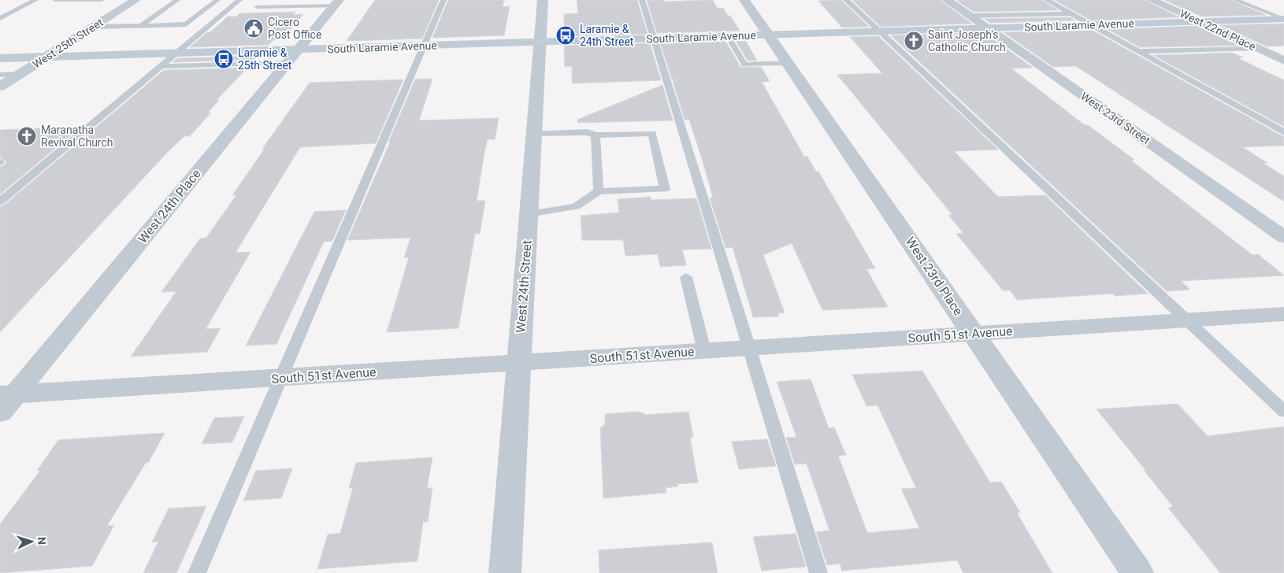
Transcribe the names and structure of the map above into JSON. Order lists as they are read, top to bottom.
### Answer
{
  "streets": {
    "main road": ["South Laramie Avenue", "West 25th Street"],
    "street": [
      "West 22nd Place",
      "West 23rd Street",
      "West 24th Place",
      "West 23rd Place",
      "West 24th Street",
      "South 51st Avenue"
    ]
  },
  "crossings": [
    ["South Laramie Avenue", "West 22nd Place"],
    ["South Laramie Avenue", "West 25th Street"],
    ["South Laramie Avenue", "West 23rd Street"],
    ["South Laramie Avenue", "West 24th Place"],
    ["South Laramie Avenue", "West 23rd Place"],
    ["South Laramie Avenue", "West 24th Street"],
    ["West 24th Place", "South 51st Avenue"],
    ["West 23rd Place", "South 51st Avenue"],
    ["West 24th Street", "South 51st Avenue"]
  ],
  "places": {
    "public building": ["Cicero Post Office"],
    "bus stop": ["Laramie & 24th Street", "Laramie & 25th Street"],
    "church": ["Saint Joseph's Catholic Church", "Maranatha Revival Church"]
  },
  "north": "right"
}
